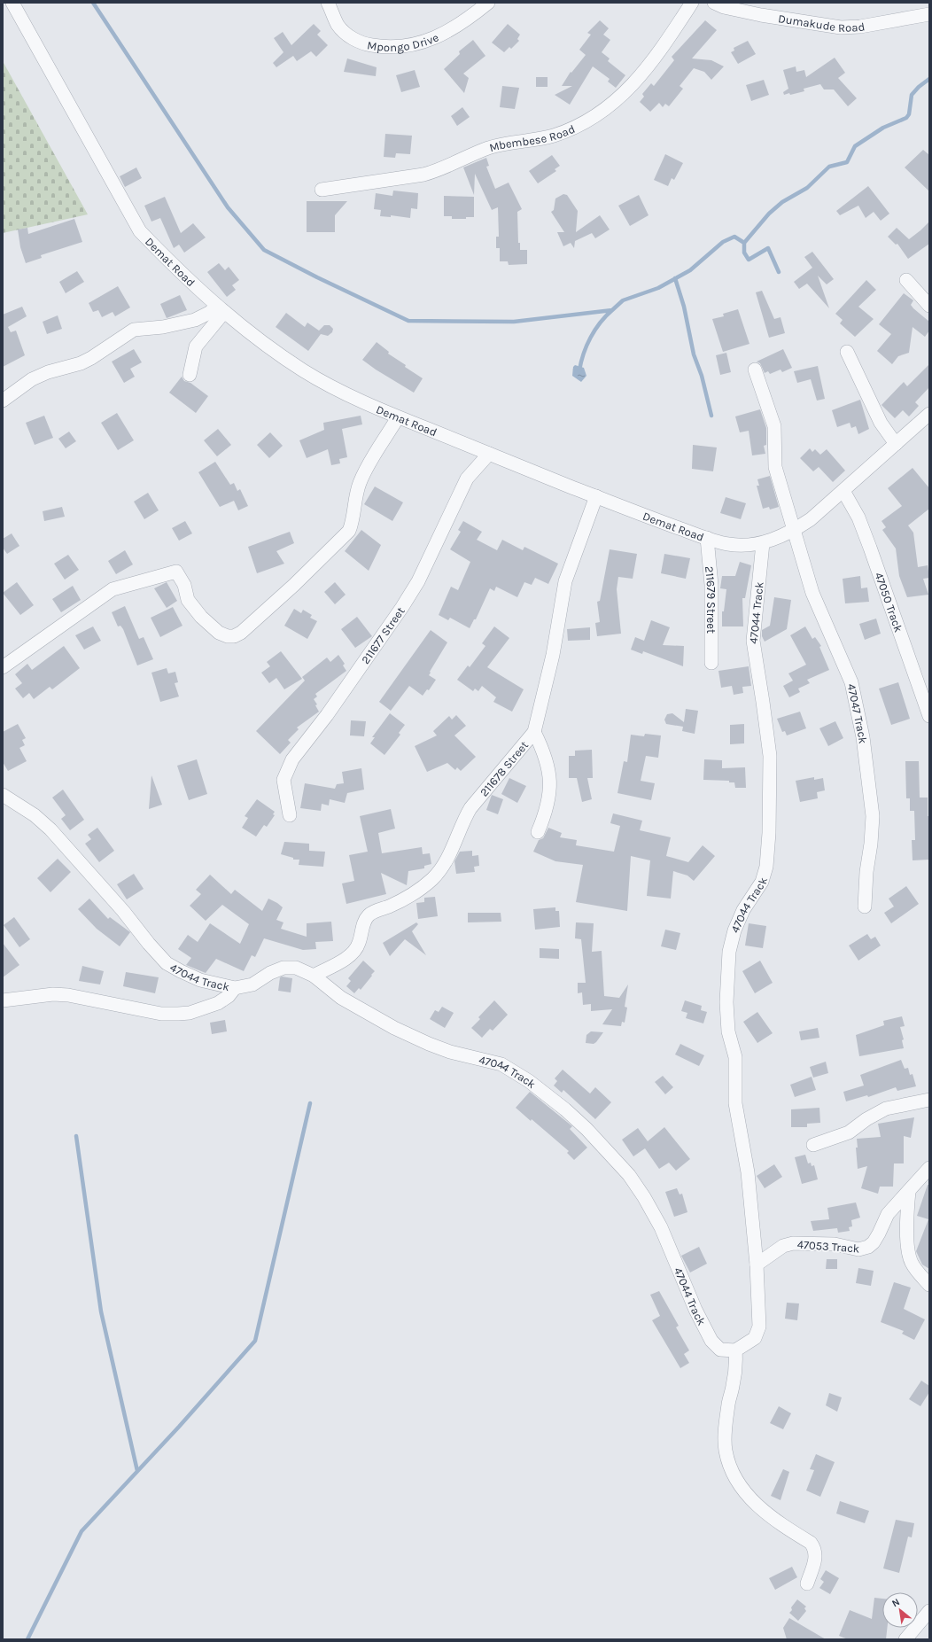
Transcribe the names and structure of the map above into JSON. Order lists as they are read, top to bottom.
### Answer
{
  "streets": {
    "street": [
      "Dumakude Road",
      "Mpongo Drive",
      "Mbembese Road",
      "Demat Road",
      "211679 Street",
      "47050 Track",
      "47044 Track",
      "211677 Street",
      "47047 Track",
      "211678 Street",
      "47053 Track"
    ]
  },
  "crossings": [
    ["Demat Road", "211679 Street"],
    ["Demat Road", "47050 Track"],
    ["Demat Road", "47044 Track"],
    ["Demat Road", "211677 Street"],
    ["Demat Road", "47047 Track"],
    ["Demat Road", "211678 Street"],
    ["47044 Track", "211678 Street"],
    ["47044 Track", "47053 Track"]
  ],
  "north": "top left"
}
